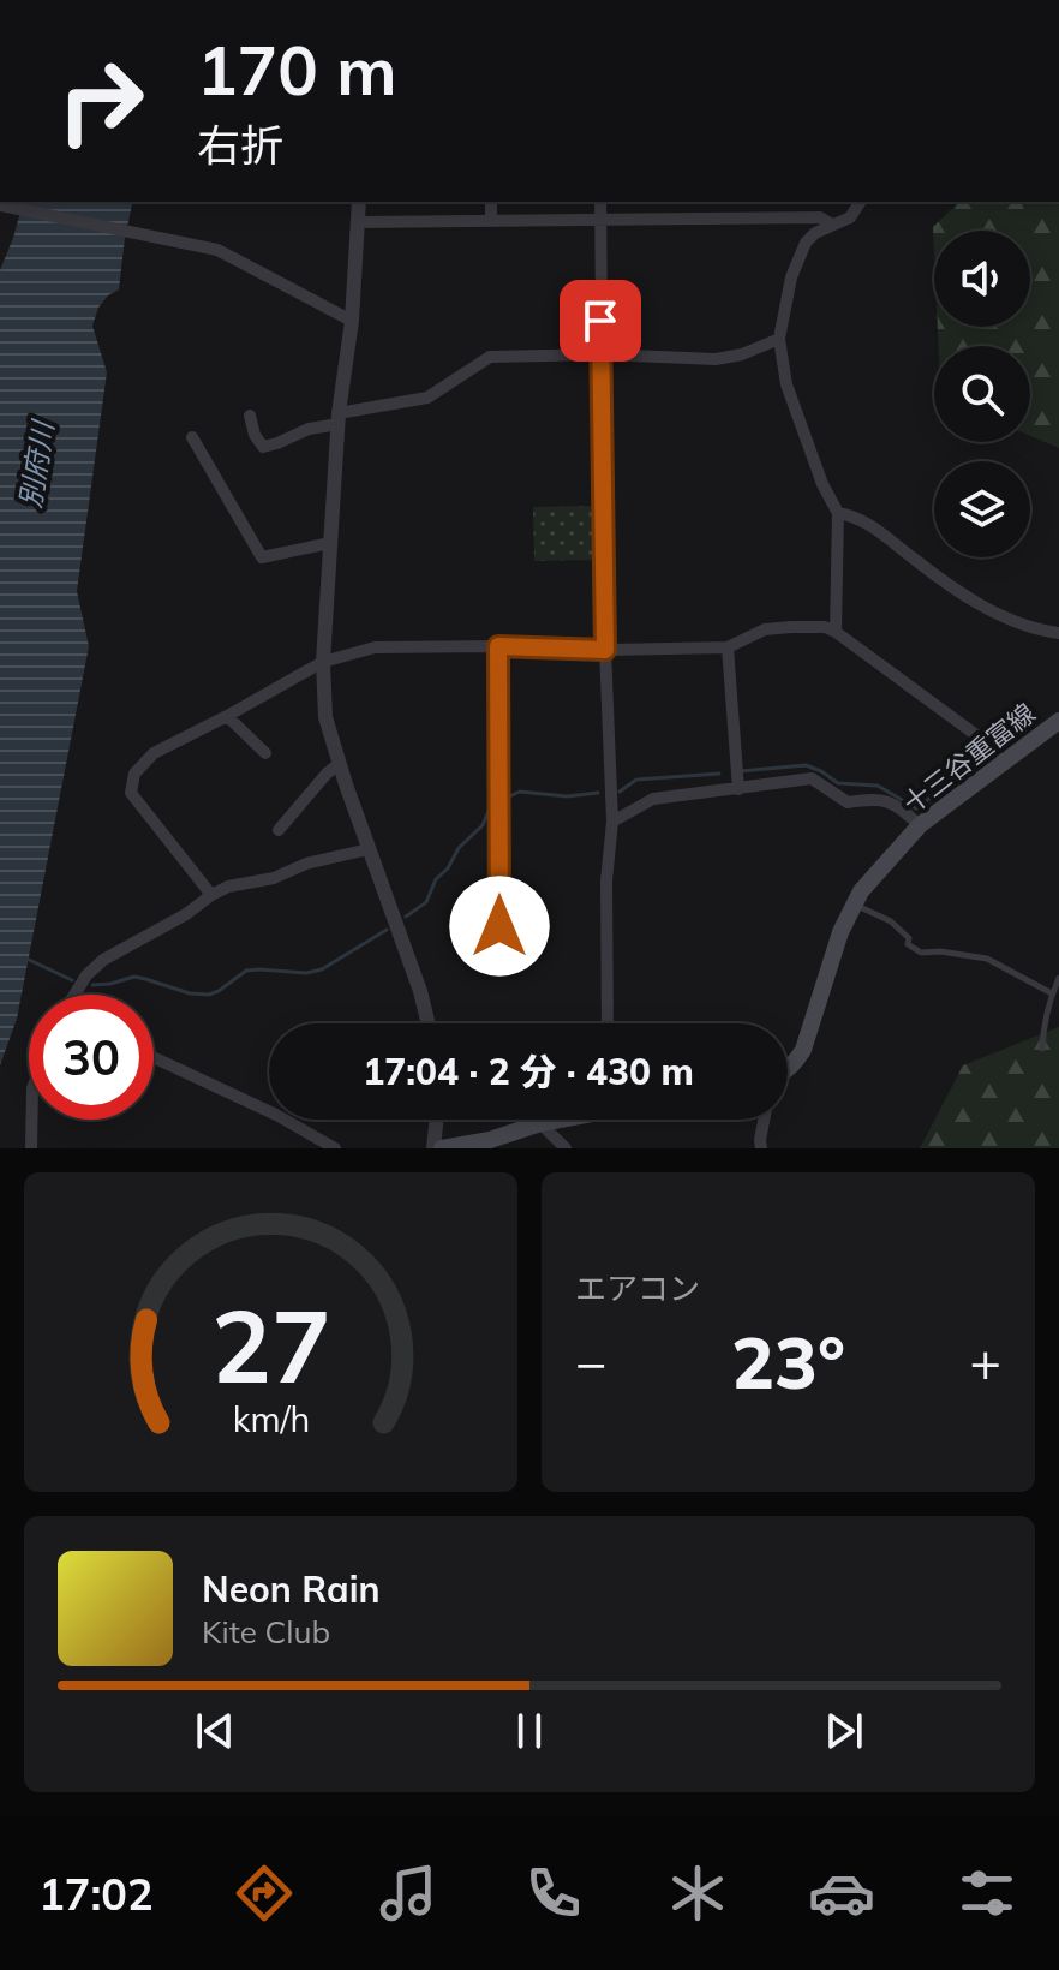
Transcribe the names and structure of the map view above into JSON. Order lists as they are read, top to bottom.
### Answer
{
  "streets": {
    "main road": ["十三谷重富線"]
  },
  "water": ["別府川"],
  "page": {
    "turn": ["170 m", "右折"],
    "limit": "30",
    "trip": "17:04 · 2 分 · 430 m",
    "tile": "エアコン",
    "heat": ["−", "23°", "+"],
    "song": ["Neon Rain", "Kite Club"],
    "tabs": "17:02",
    "gauge": ["27", "km/h"]
  }
}
